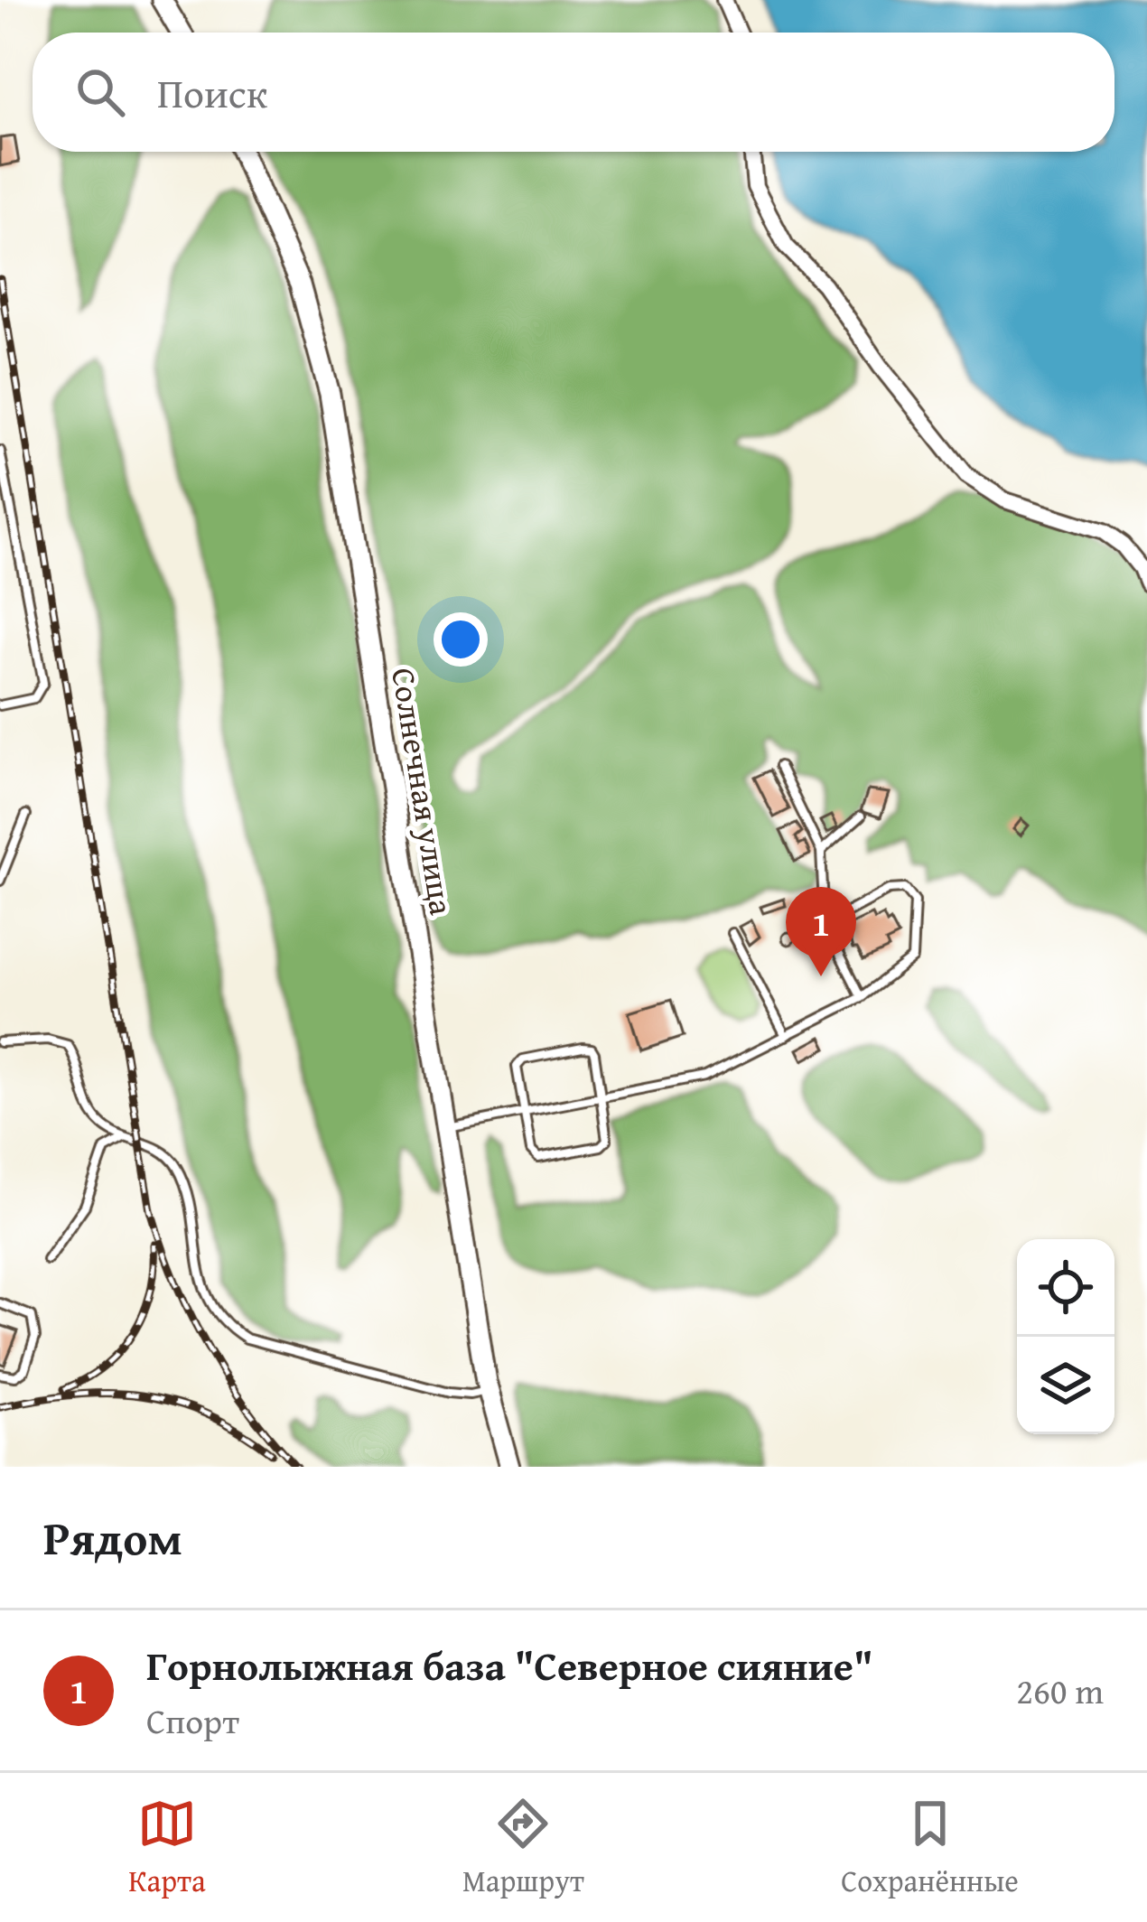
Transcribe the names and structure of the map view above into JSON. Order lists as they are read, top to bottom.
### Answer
{
  "streets": {
    "street": ["Солнечная улица"]
  },
  "page": {
    "search": "Поиск",
    "pins": "1",
    "heading": "Рядом",
    "list": [
      {
        "mark": "1",
        "name": "Горнолыжная база \"Северное сияние\"",
        "note": "Спорт",
        "value": "260 m"
      }
    ],
    "nav": ["Карта", "Маршрут", "Сохранённые"]
  }
}
